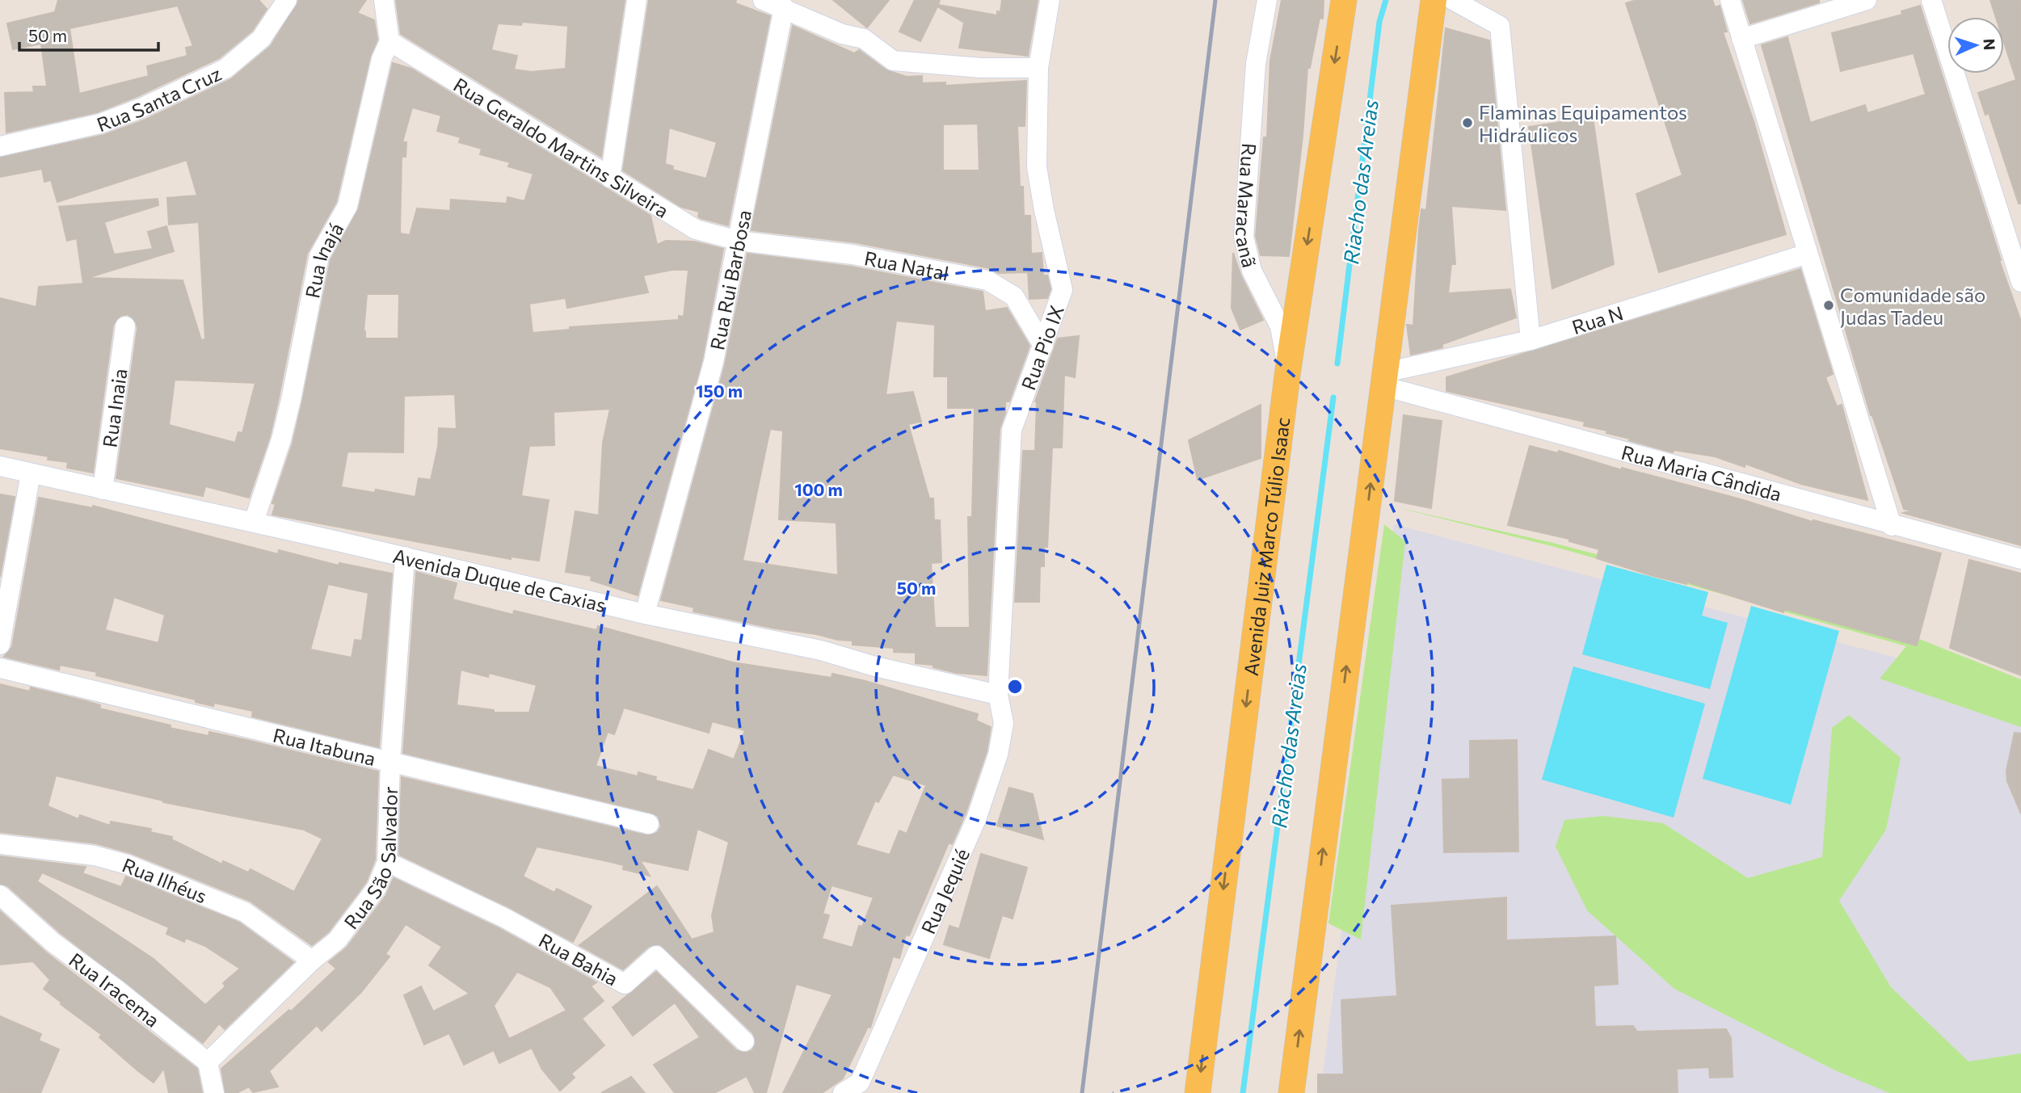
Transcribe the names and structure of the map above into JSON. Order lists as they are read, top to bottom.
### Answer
{
  "streets": {
    "main road": ["Avenida Juiz Marco Túlio Isaac"],
    "street": [
      "Rua Santa Cruz",
      "Rua Geraldo Martins Silveira",
      "Rua Maracanã",
      "Rua Inajá",
      "Rua Natal",
      "Rua Rui Barbosa",
      "Rua N",
      "Rua Pio IX",
      "Rua Inaia",
      "Rua Maria Cândida",
      "Avenida Duque de Caxias",
      "Rua Itabuna",
      "Rua São Salvador",
      "Rua Ilhéus",
      "Rua Jequié",
      "Rua Bahia",
      "Rua Iracema"
    ]
  },
  "crossings": [
    ["Rua Geraldo Martins Silveira", "Rua Inajá"],
    ["Rua Geraldo Martins Silveira", "Rua Natal"],
    ["Rua Geraldo Martins Silveira", "Rua Rui Barbosa"],
    ["Rua Maracanã", "Avenida Juiz Marco Túlio Isaac"],
    ["Rua Inajá", "Avenida Duque de Caxias"],
    ["Rua Natal", "Rua Rui Barbosa"],
    ["Rua Natal", "Rua Pio IX"],
    ["Rua Rui Barbosa", "Avenida Duque de Caxias"],
    ["Rua N", "Rua Maria Cândida"],
    ["Rua Pio IX", "Avenida Duque de Caxias"],
    ["Rua Pio IX", "Rua Jequié"],
    ["Rua Inaia", "Avenida Duque de Caxias"],
    ["Avenida Duque de Caxias", "Rua São Salvador"],
    ["Avenida Duque de Caxias", "Rua Jequié"],
    ["Rua Itabuna", "Rua São Salvador"],
    ["Rua São Salvador", "Rua Ilhéus"],
    ["Rua São Salvador", "Rua Bahia"],
    ["Rua São Salvador", "Rua Iracema"]
  ],
  "water": ["Riacho das Areias"],
  "places": ["Flaminas Equipamentos Hidráulicos", "Comunidade são Judas Tadeu"],
  "scale_bar": "50 m",
  "north": "right",
  "rings": ["150 m", "100 m", "50 m"]
}
